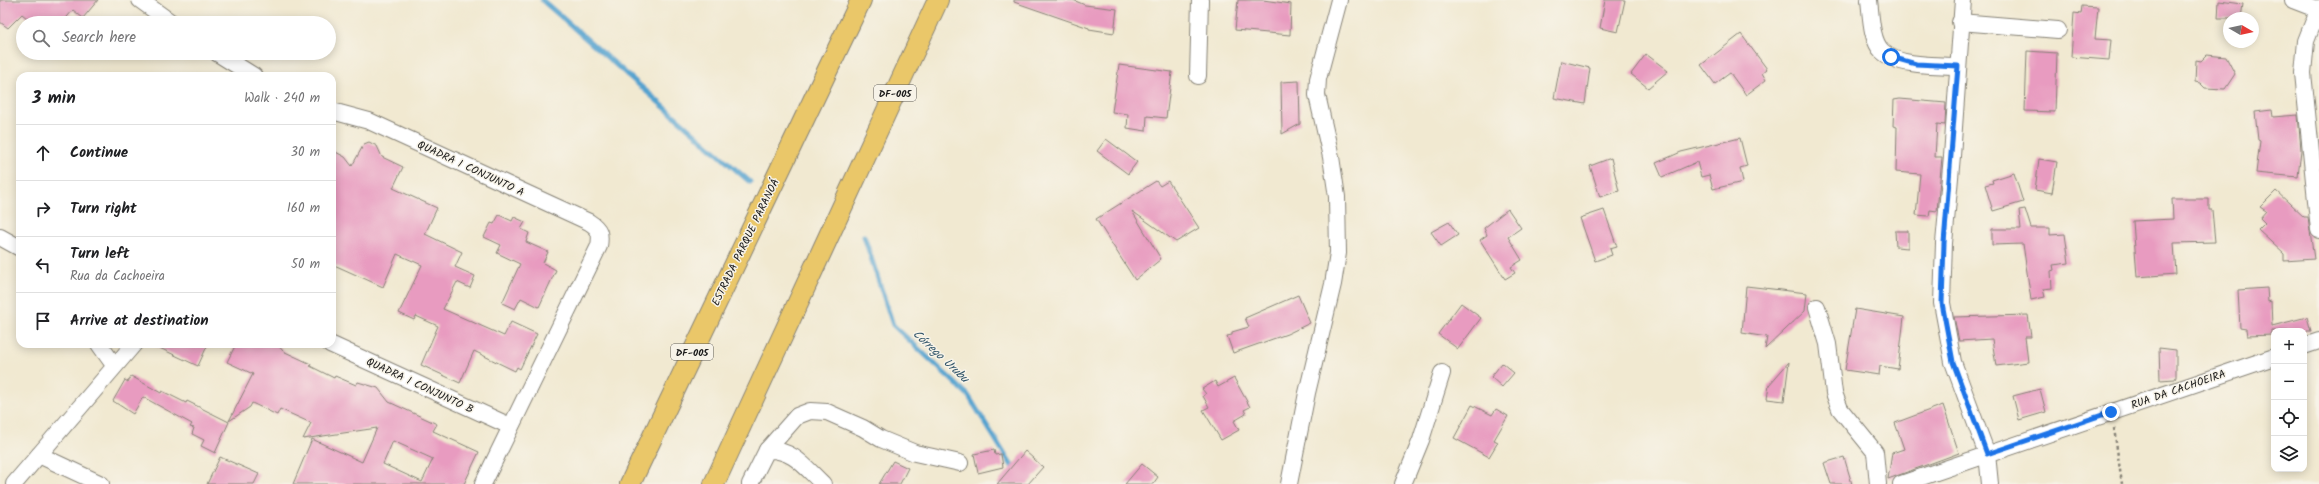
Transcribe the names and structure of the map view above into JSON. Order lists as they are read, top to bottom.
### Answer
{
  "streets": {
    "main road": ["DF-005", "ESTRADA PARQUE PARANOÁ"],
    "street": ["QUADRA 1 CONJUNTO A", "QUADRA 1 CONJUNTO B", "RUA DA CACHOEIRA"]
  },
  "crossings": [
    ["QUADRA 1 CONJUNTO A", "QUADRA 1 CONJUNTO B"]
  ],
  "water": ["Córrego Urubu"],
  "north": "right",
  "page": {
    "search": "Search here",
    "heading": ["3 min", "Walk · 240 m"],
    "list": [
      ["Continue", "30 m"],
      ["Turn right", "160 m"],
      ["Turn left", "Rua da Cachoeira", "50 m"],
      "Arrive at destination"
    ],
    "map_buttons": ["+", "−"]
  }
}
